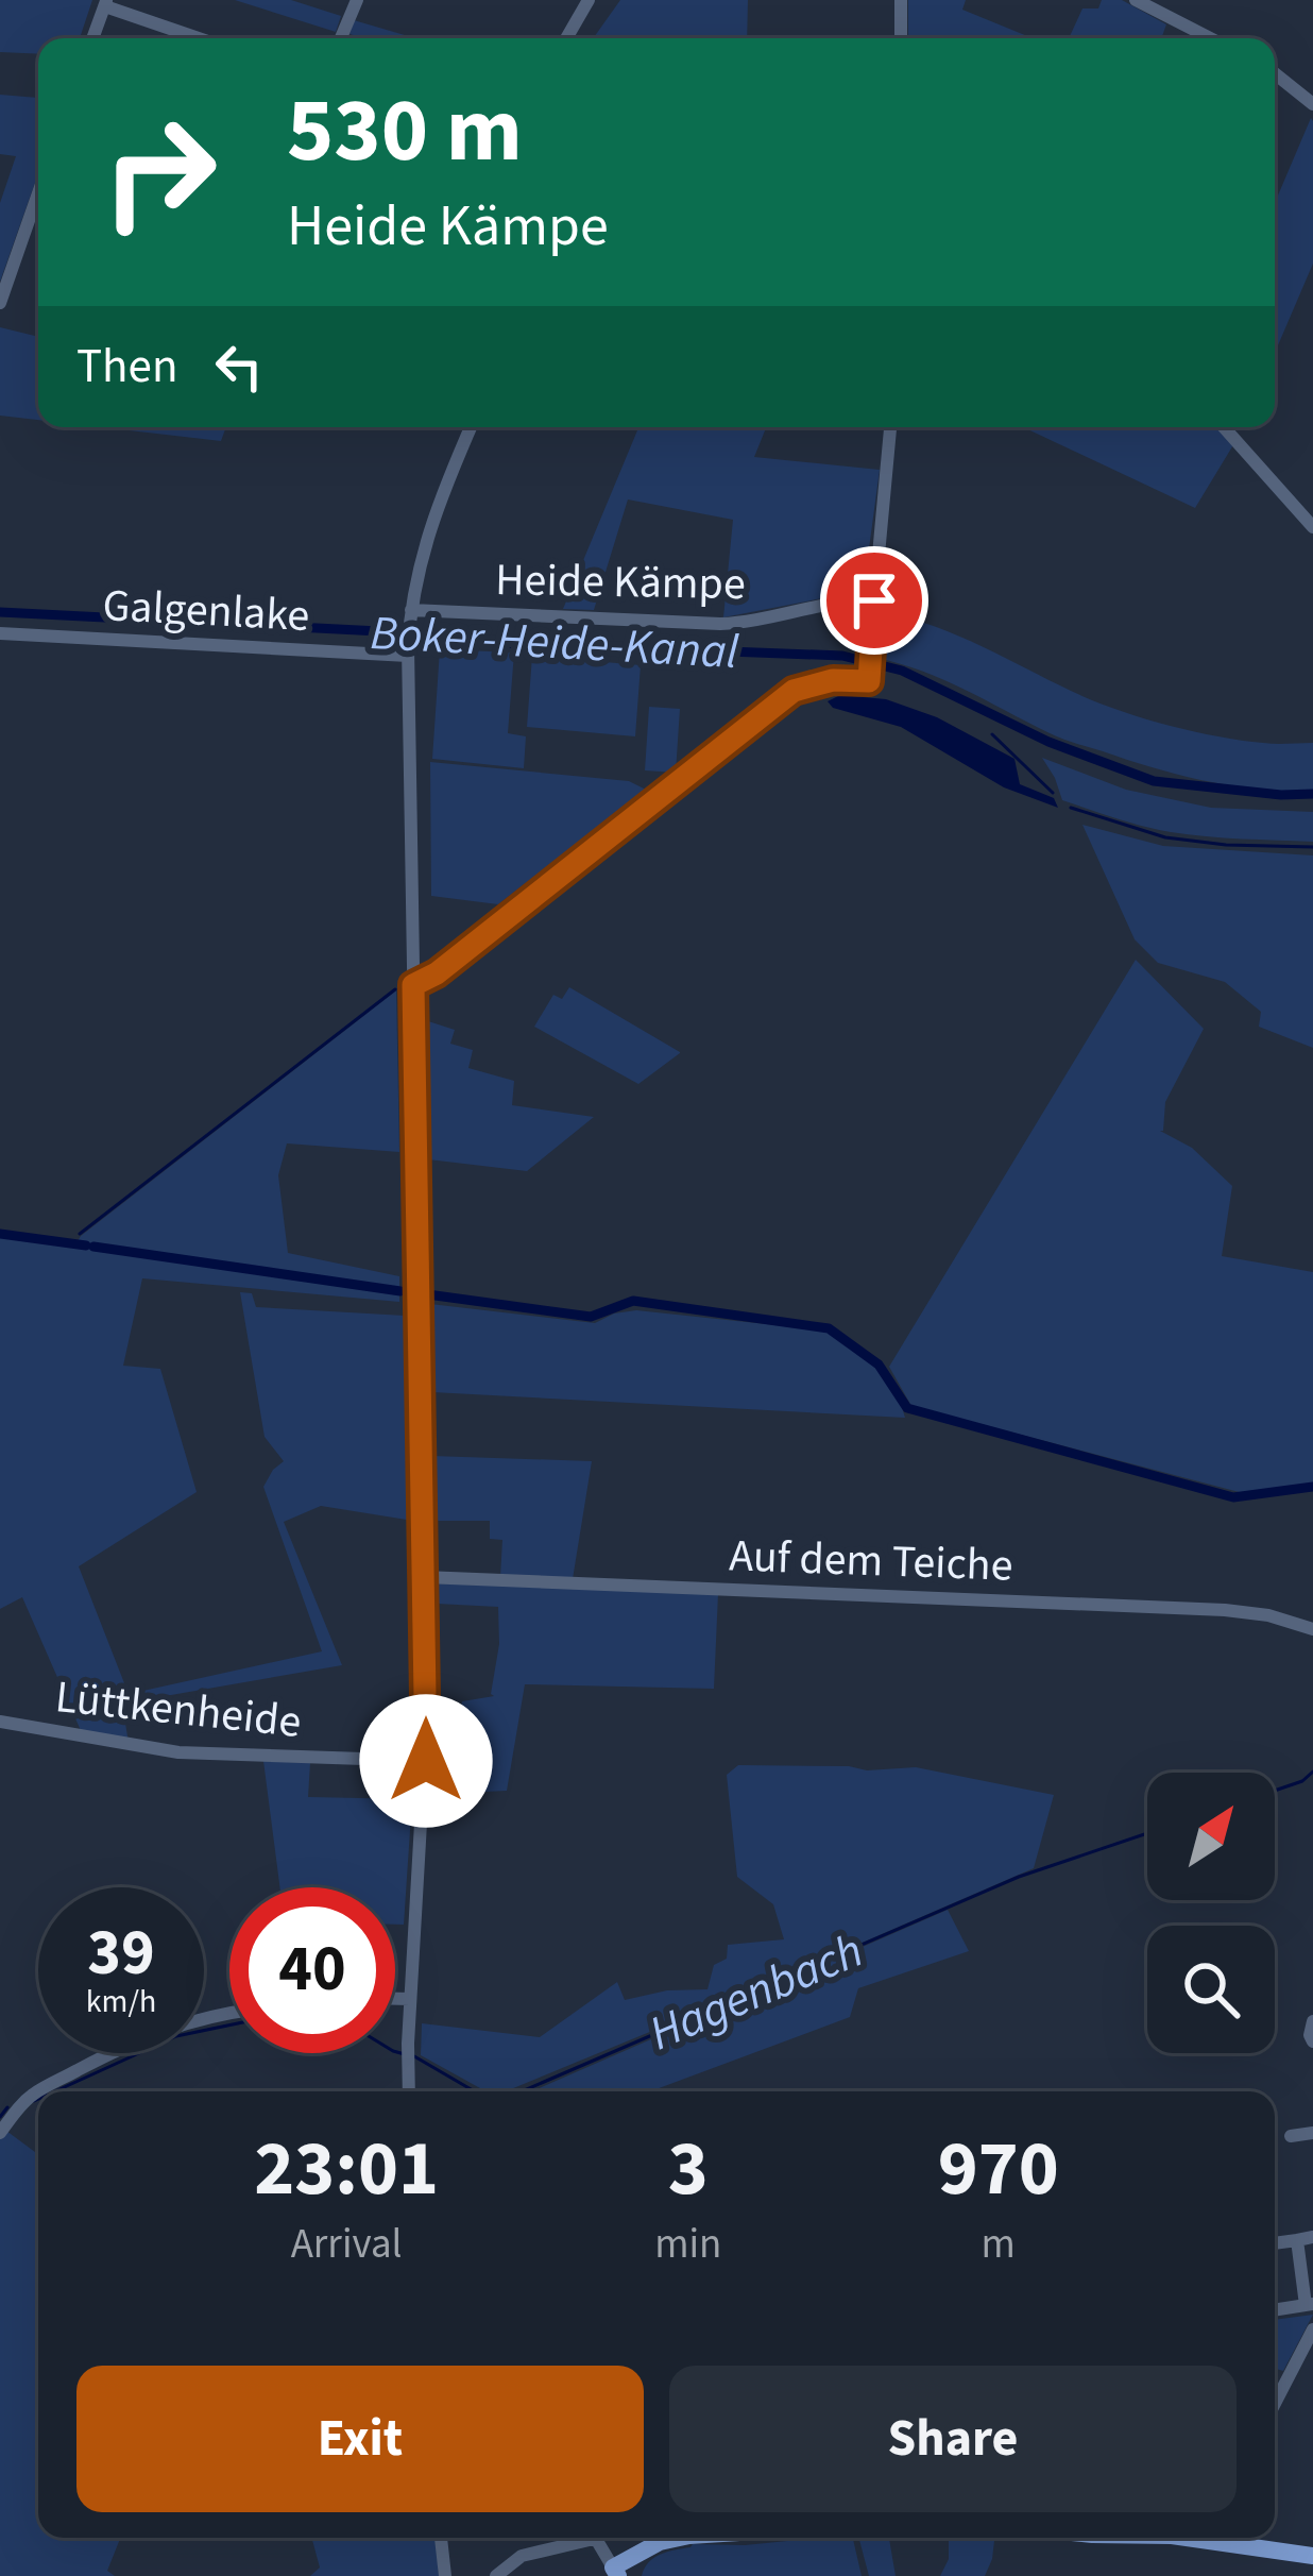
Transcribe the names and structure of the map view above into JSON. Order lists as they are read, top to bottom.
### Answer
{
  "streets": {
    "street": [
      "Heide Kämpe",
      "Galgenlake",
      "Auf dem Teiche",
      "Lüttkenheide"
    ]
  },
  "water": ["Boker-Heide-Kanal", "Hagenbach"],
  "north": "top right",
  "page": {
    "turn": ["530 m", "Heide Kämpe"],
    "then": "Then",
    "speed": "39 km/h",
    "limit": "40",
    "eta": [
      "23:01",
      "Arrival",
      "3",
      "min",
      "970",
      "m"
    ],
    "buttons": ["Exit", "Share"]
  }
}
